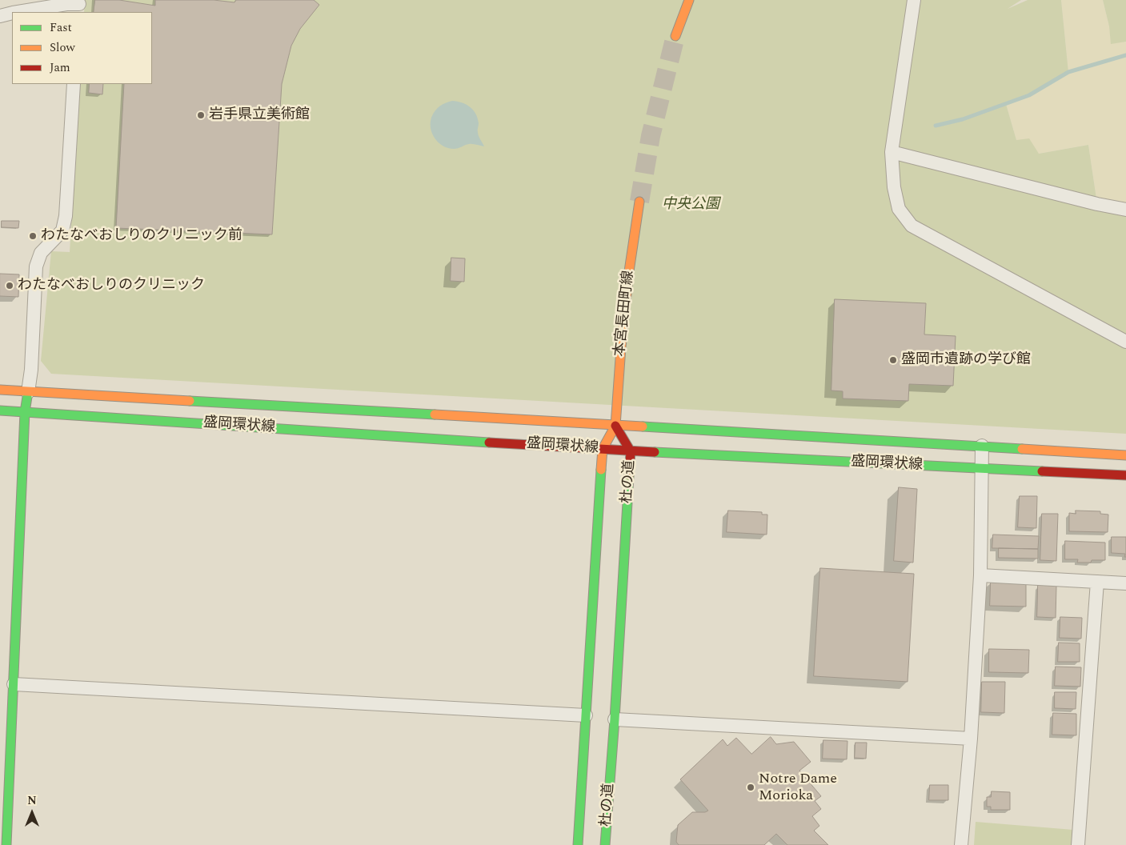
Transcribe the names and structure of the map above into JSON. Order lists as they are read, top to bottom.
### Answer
{
  "streets": {
    "main road": ["本宮長田町線", "盛岡環状線", "杜の道"]
  },
  "crossings": [
    ["本宮長田町線", "盛岡環状線"],
    ["本宮長田町線", "杜の道"],
    ["盛岡環状線", "杜の道"]
  ],
  "parks": ["中央公園"],
  "places": [
    "岩手県立美術館",
    "わたなべおしりのクリニック前",
    "わたなべおしりのクリニック",
    "盛岡市遺跡の学び館",
    "Notre Dame Morioka"
  ],
  "legend": ["Fast", "Slow", "Jam"],
  "north": "top"
}
